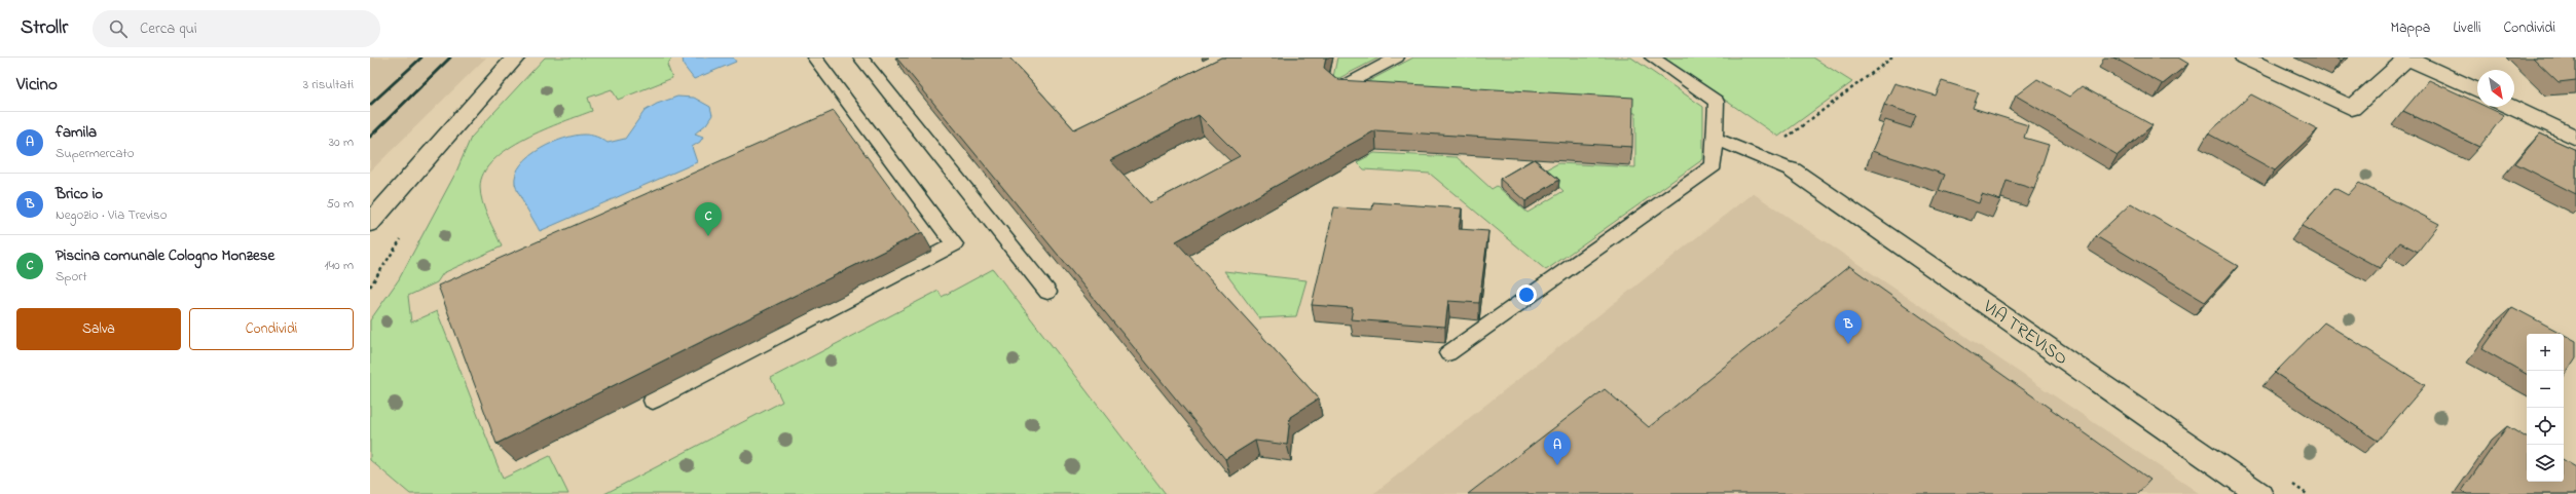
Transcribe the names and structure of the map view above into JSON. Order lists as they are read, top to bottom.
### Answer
{
  "streets": {
    "street": ["VIA TREVISO"]
  },
  "north": "bottom right",
  "page": {
    "header": "Strollr",
    "search": "Cerca qui",
    "nav": ["Mappa", "Livelli", "Condividi"],
    "heading": ["Vicino", "3 risultati"],
    "list": [
      {
        "mark": "A",
        "name": "famila",
        "note": "Supermercato",
        "value": "30 m"
      },
      {
        "mark": "B",
        "name": "Brico io",
        "note": "Negozio · Via Treviso",
        "value": "50 m"
      },
      {
        "mark": "C",
        "name": "Piscina comunale Cologno Monzese",
        "note": "Sport",
        "value": "140 m"
      }
    ],
    "pins": ["C", "B", "A"],
    "buttons": ["Salva", "Condividi"],
    "map_buttons": ["+", "−"]
  }
}
